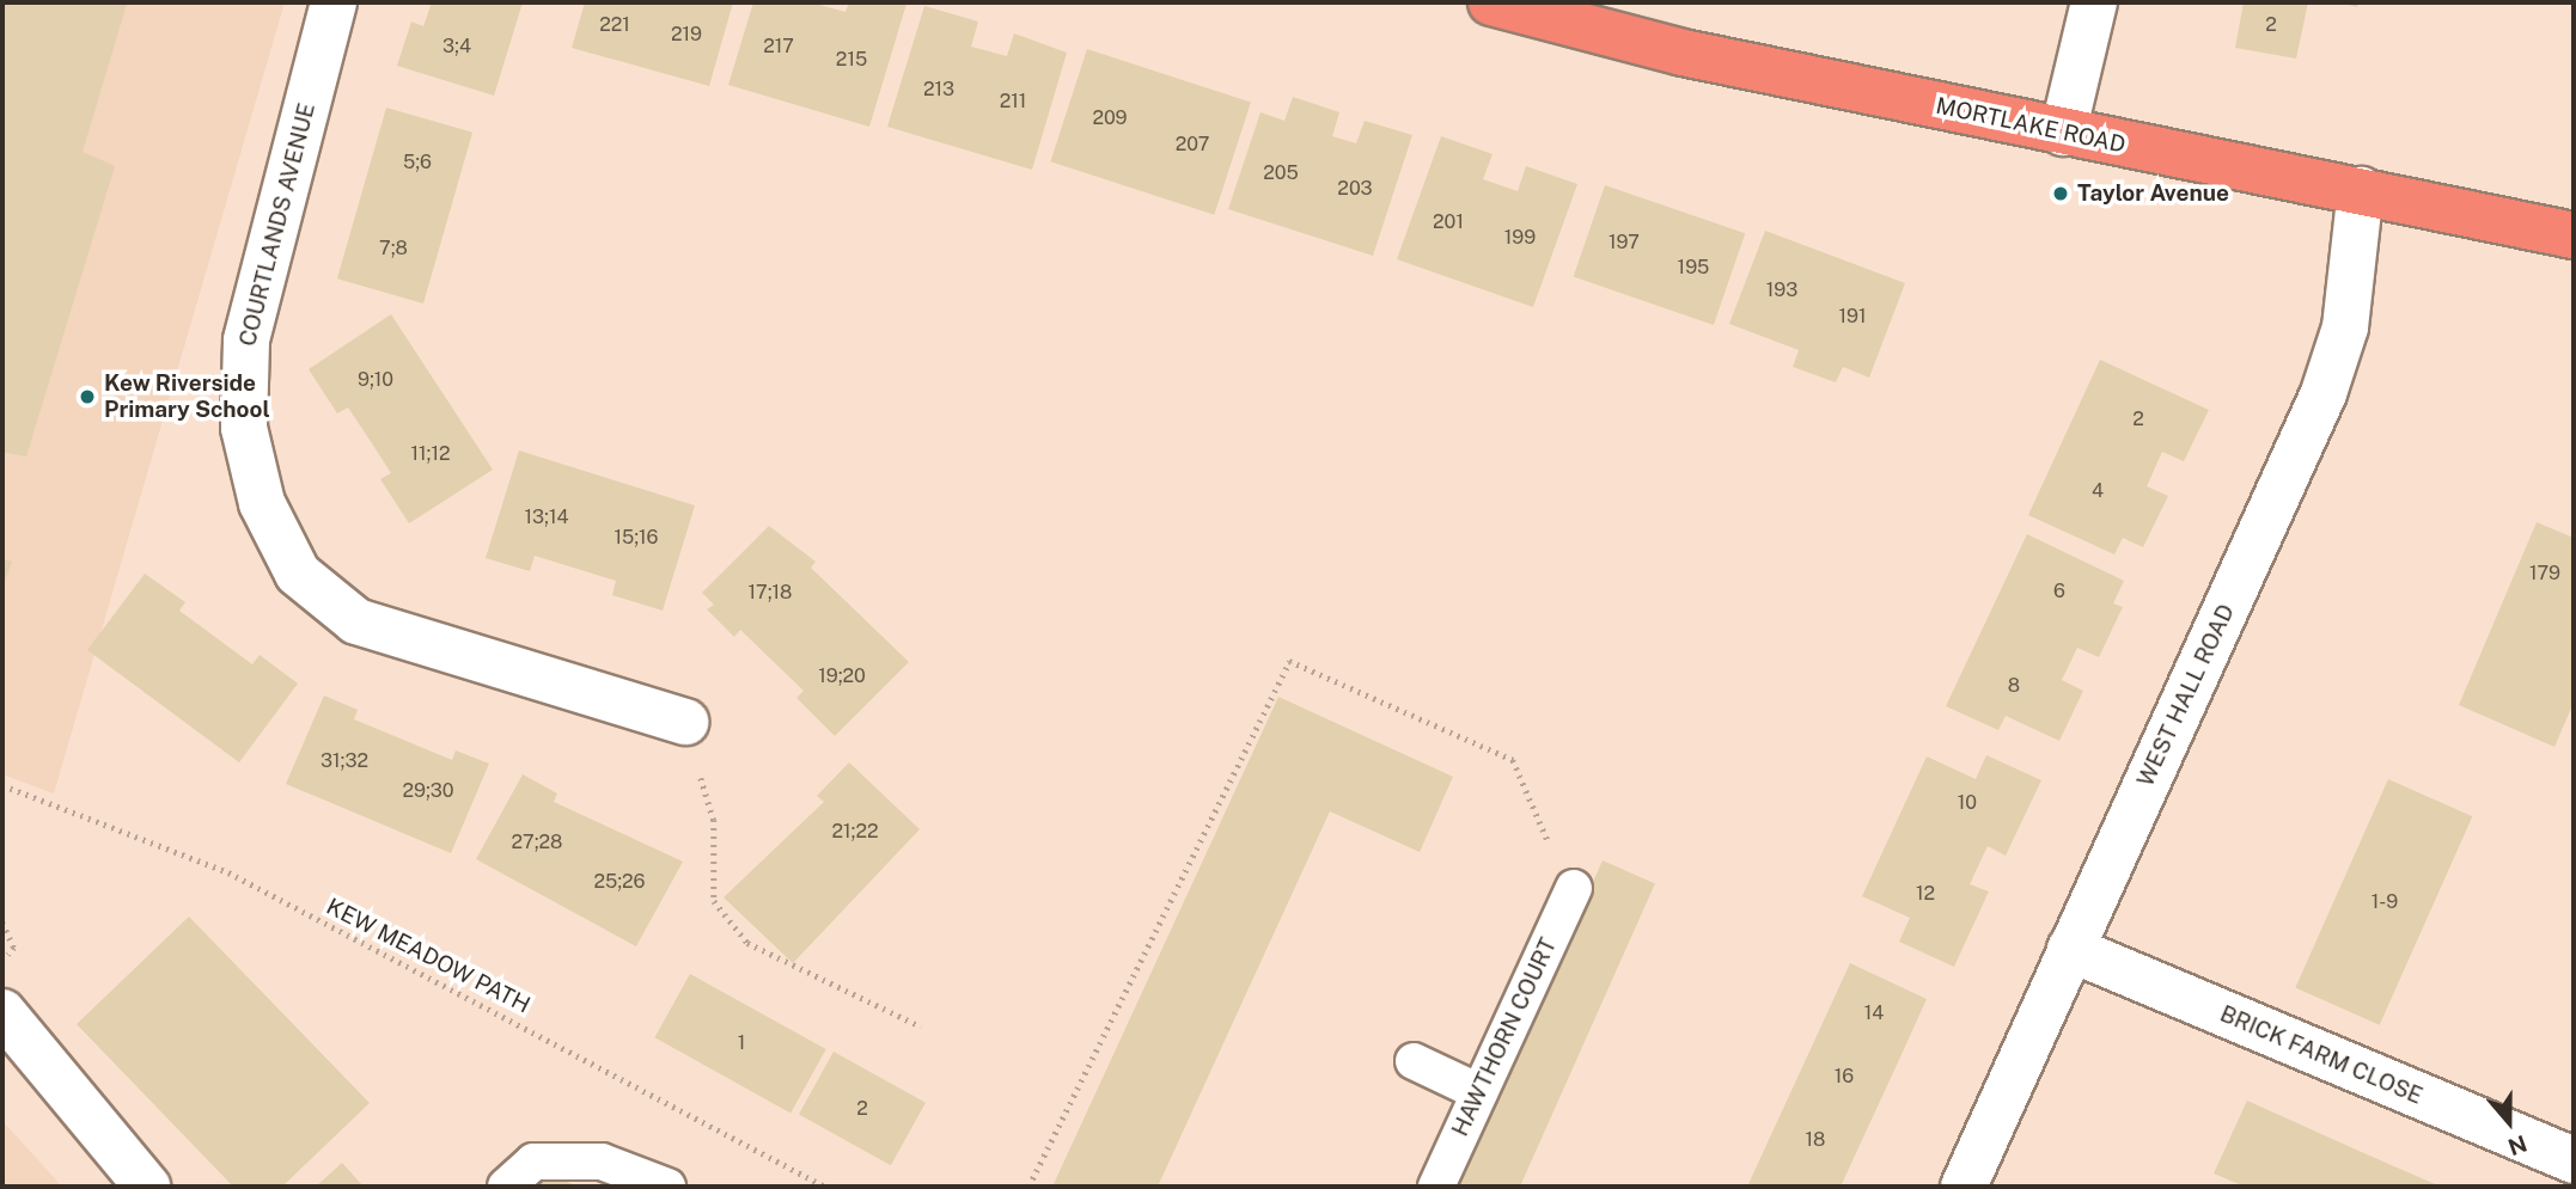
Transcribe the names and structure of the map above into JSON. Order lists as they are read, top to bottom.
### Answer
{
  "streets": {
    "highway": ["MORTLAKE ROAD"],
    "street": ["COURTLANDS AVENUE", "WEST HALL ROAD", "BRICK FARM CLOSE"],
    "lane": ["HAWTHORN COURT"],
    "path": ["KEW MEADOW PATH"]
  },
  "crossings": [
    ["MORTLAKE ROAD", "WEST HALL ROAD"],
    ["WEST HALL ROAD", "BRICK FARM CLOSE"]
  ],
  "places": ["Taylor Avenue", "Kew Riverside Primary School"],
  "house_numbers": [
    "221",
    "2",
    "219",
    "3;4",
    "217",
    "215",
    "213",
    "211",
    "209",
    "207",
    "5;6",
    "205",
    "203",
    "201",
    "199",
    "197",
    "7;8",
    "195",
    "193",
    "191",
    "9;10",
    "2",
    "11;12",
    "4",
    "13;14",
    "15;16",
    "179",
    "6",
    "17;18",
    "19;20",
    "8",
    "31;32",
    "29;30",
    "10",
    "21;22",
    "27;28",
    "25;26",
    "12",
    "1-9",
    "14",
    "1",
    "16",
    "2",
    "18"
  ],
  "north": "bottom"
}
